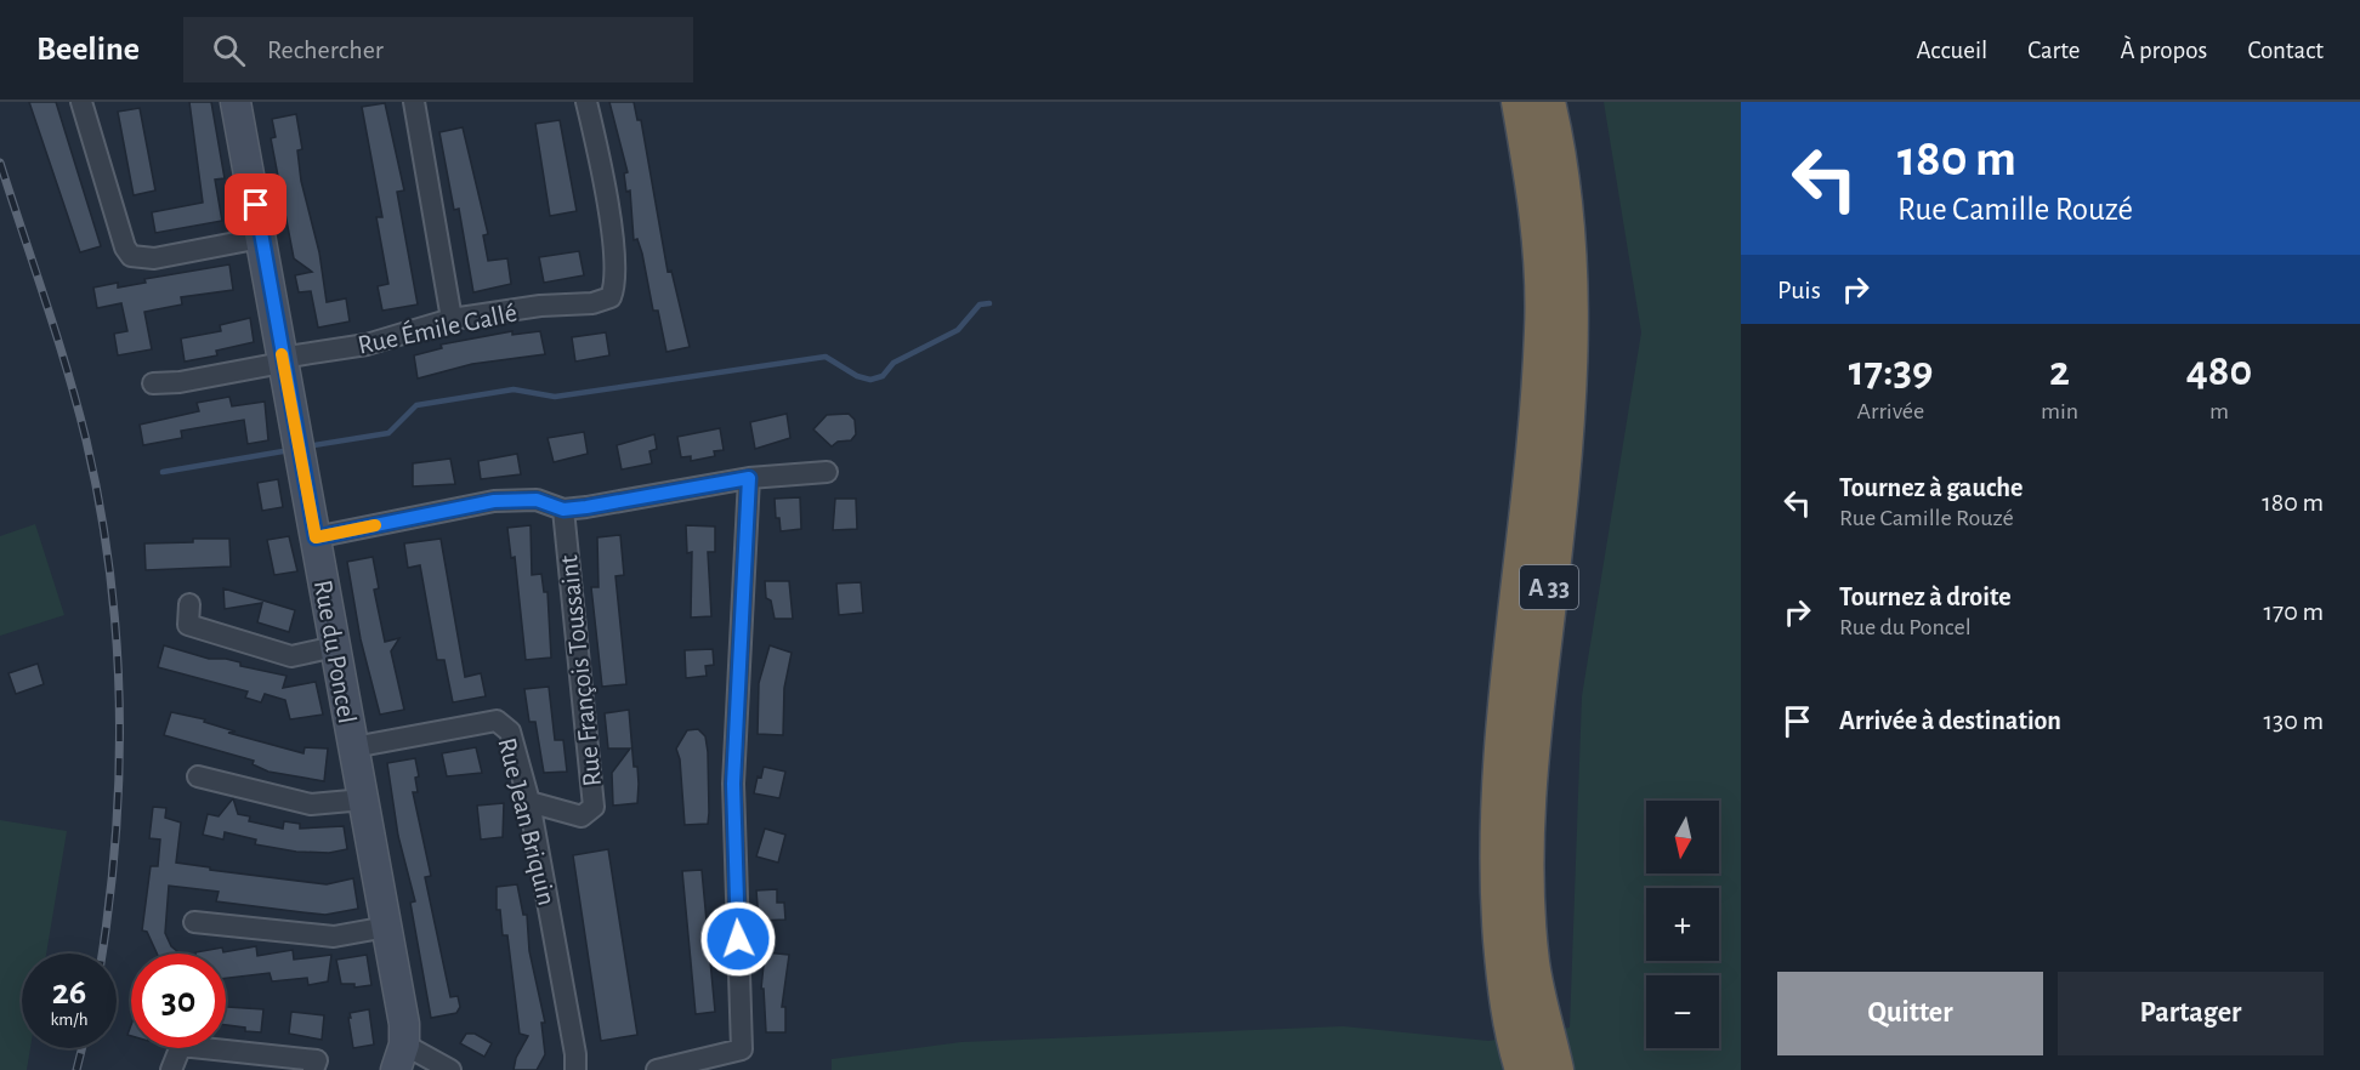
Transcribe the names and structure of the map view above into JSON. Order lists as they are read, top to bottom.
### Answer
{
  "streets": {
    "highway": ["A 33"],
    "street": [
      "Rue Émile Gallé",
      "Rue du Poncel",
      "Rue François Toussaint",
      "Rue Jean Briquin"
    ]
  },
  "crossings": [
    ["Rue Émile Gallé", "Rue du Poncel"],
    ["Rue du Poncel", "Rue Jean Briquin"],
    ["Rue François Toussaint", "Rue Jean Briquin"]
  ],
  "north": "bottom",
  "page": {
    "header": "Beeline",
    "search": "Rechercher",
    "nav": [
      "Accueil",
      "Carte",
      "À propos",
      "Contact"
    ],
    "turn": ["180 m", "Rue Camille Rouzé"],
    "then": "Puis",
    "eta": [
      "17:39",
      "Arrivée",
      "2",
      "min",
      "480",
      "m"
    ],
    "list": [
      {
        "name": "Tournez à gauche",
        "note": "Rue Camille Rouzé",
        "value": "180 m"
      },
      {
        "name": "Tournez à droite",
        "note": "Rue du Poncel",
        "value": "170 m"
      },
      {
        "name": "Arrivée à destination",
        "value": "130 m"
      }
    ],
    "map_buttons": ["+", "−"],
    "speed": "26 km/h",
    "limit": "30",
    "buttons": ["Quitter", "Partager"]
  }
}
